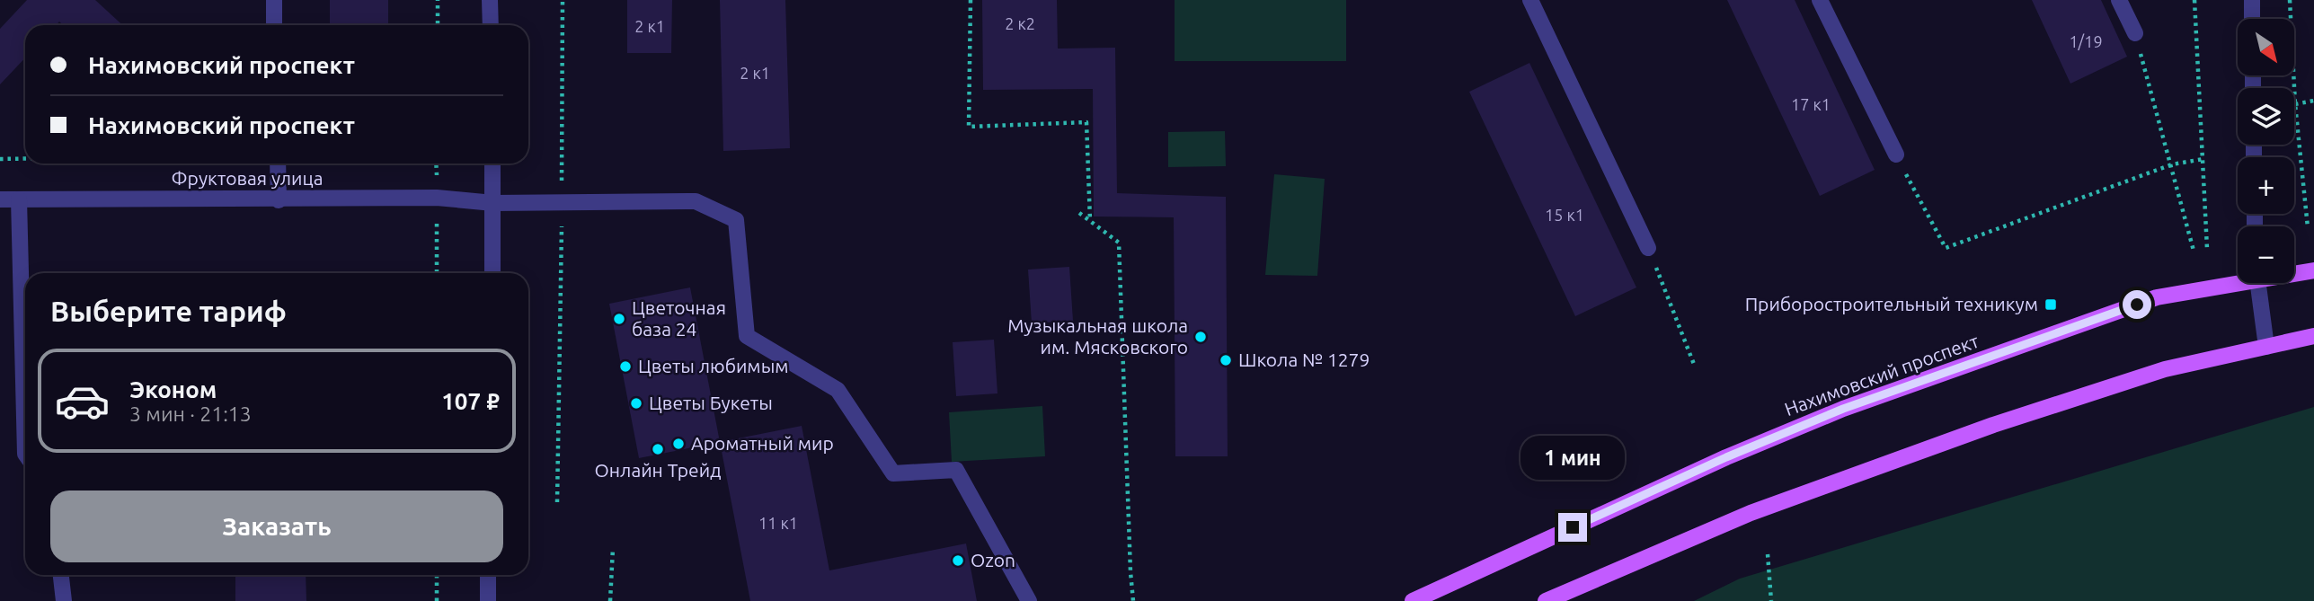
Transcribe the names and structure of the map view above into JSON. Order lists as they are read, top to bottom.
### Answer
{
  "streets": {
    "main road": ["Нахимовский проспект"],
    "street": ["Фруктовая улица"]
  },
  "places": {
    "transit": ["Приборостроительный техникум"],
    "other": [
      "Цветочная база 24",
      "Музыкальная школа им. Мясковского",
      "Школа № 1279",
      "Цветы любимым",
      "Цветы Букеты",
      "Ароматный мир",
      "Онлайн Трейд",
      "Ozon"
    ]
  },
  "house_numbers": [
    "2 к2",
    "2 к1",
    "1/19",
    "2 к1",
    "17 к1",
    "15 к1",
    "11 к1"
  ],
  "north": "bottom right",
  "page": {
    "map_buttons": ["+", "−"],
    "banner": ["Нахимовский проспект", "Нахимовский проспект"],
    "heading": "Выберите тариф",
    "list": [
      {
        "name": "Эконом",
        "note": "3 мин · 21:13",
        "value": "107 ₽"
      }
    ],
    "bubble": "1 мин",
    "buttons": "Заказать"
  }
}
